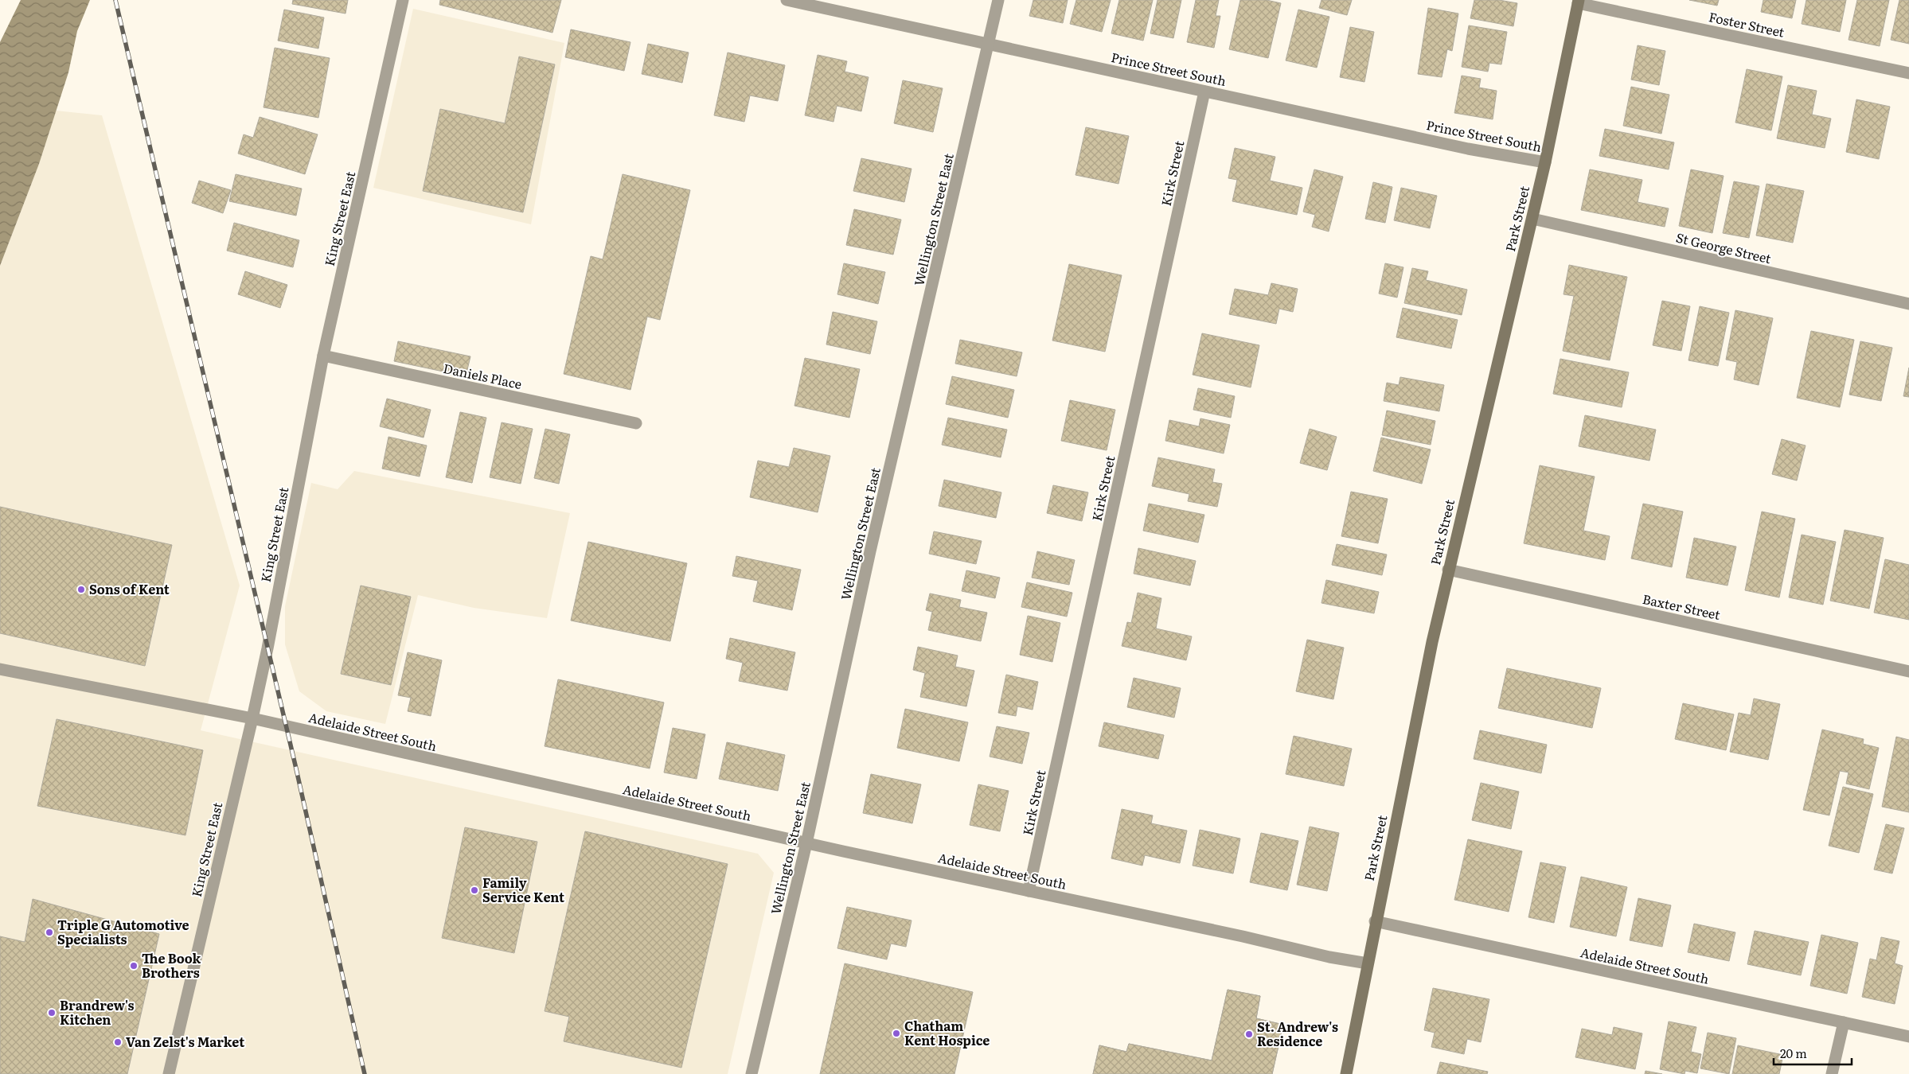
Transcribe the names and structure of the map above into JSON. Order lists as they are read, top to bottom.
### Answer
{
  "streets": {
    "street": [
      "Foster Street",
      "Prince Street South",
      "Kirk Street",
      "King Street East",
      "Park Street",
      "Wellington Street East",
      "St George Street",
      "Daniels Place",
      "Baxter Street",
      "Adelaide Street South"
    ]
  },
  "crossings": [
    ["Foster Street", "Park Street"],
    ["Prince Street South", "Kirk Street"],
    ["Prince Street South", "Park Street"],
    ["Prince Street South", "Wellington Street East"],
    ["Kirk Street", "Adelaide Street South"],
    ["King Street East", "Daniels Place"],
    ["King Street East", "Adelaide Street South"],
    ["Park Street", "St George Street"],
    ["Park Street", "Baxter Street"],
    ["Park Street", "Adelaide Street South"],
    ["Wellington Street East", "Adelaide Street South"]
  ],
  "places": [
    "Sons of Kent",
    "Family Service Kent",
    "Triple G Automotive Specialists",
    "The Book Brothers",
    "Brandrew's Kitchen",
    "Chatham Kent Hospice",
    "St. Andrew's Residence",
    "Van Zelst's Market"
  ],
  "scale_bar": "20 m"
}
